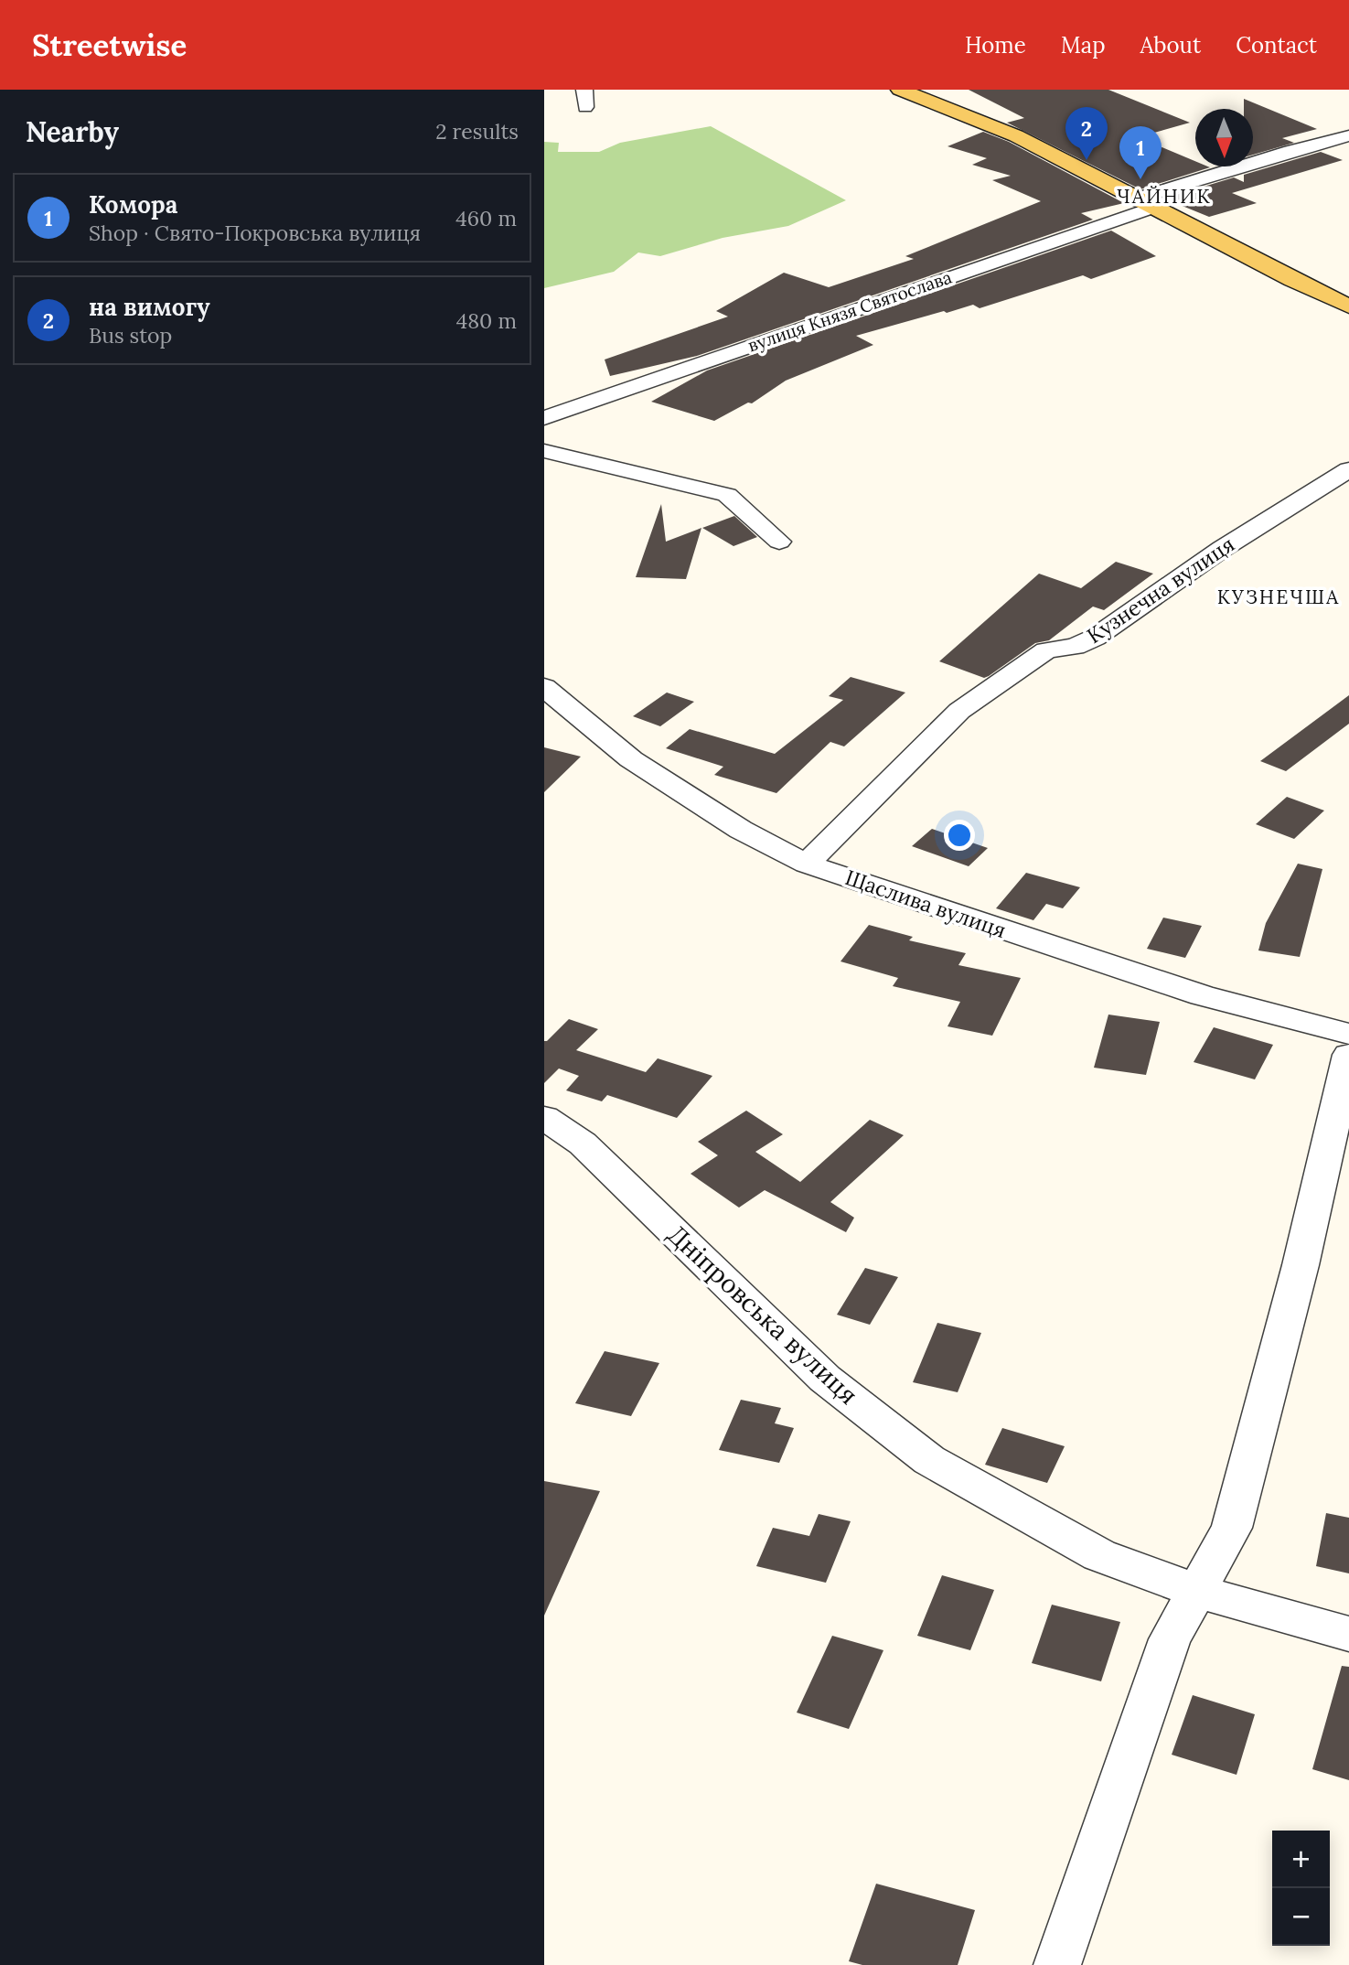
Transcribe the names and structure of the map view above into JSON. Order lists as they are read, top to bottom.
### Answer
{
  "streets": {
    "street": [
      "вулиця Князя Святослава",
      "Кузнечна вулиця",
      "Щаслива вулиця",
      "Дніпровська вулиця"
    ]
  },
  "crossings": [
    ["Кузнечна вулиця", "Щаслива вулиця"]
  ],
  "districts": ["ЧАЙНИК", "КУЗНЕЧША"],
  "north": "bottom",
  "page": {
    "header": "Streetwise",
    "nav": [
      "Home",
      "Map",
      "About",
      "Contact"
    ],
    "heading": ["Nearby", "2 results"],
    "pins": ["2", "1"],
    "list": [
      {
        "mark": "1",
        "name": "Комора",
        "note": "Shop · Свято-Покровська вулиця",
        "value": "460 m"
      },
      {
        "mark": "2",
        "name": "на вимогу",
        "note": "Bus stop",
        "value": "480 m"
      }
    ],
    "map_buttons": ["+", "−"]
  }
}
